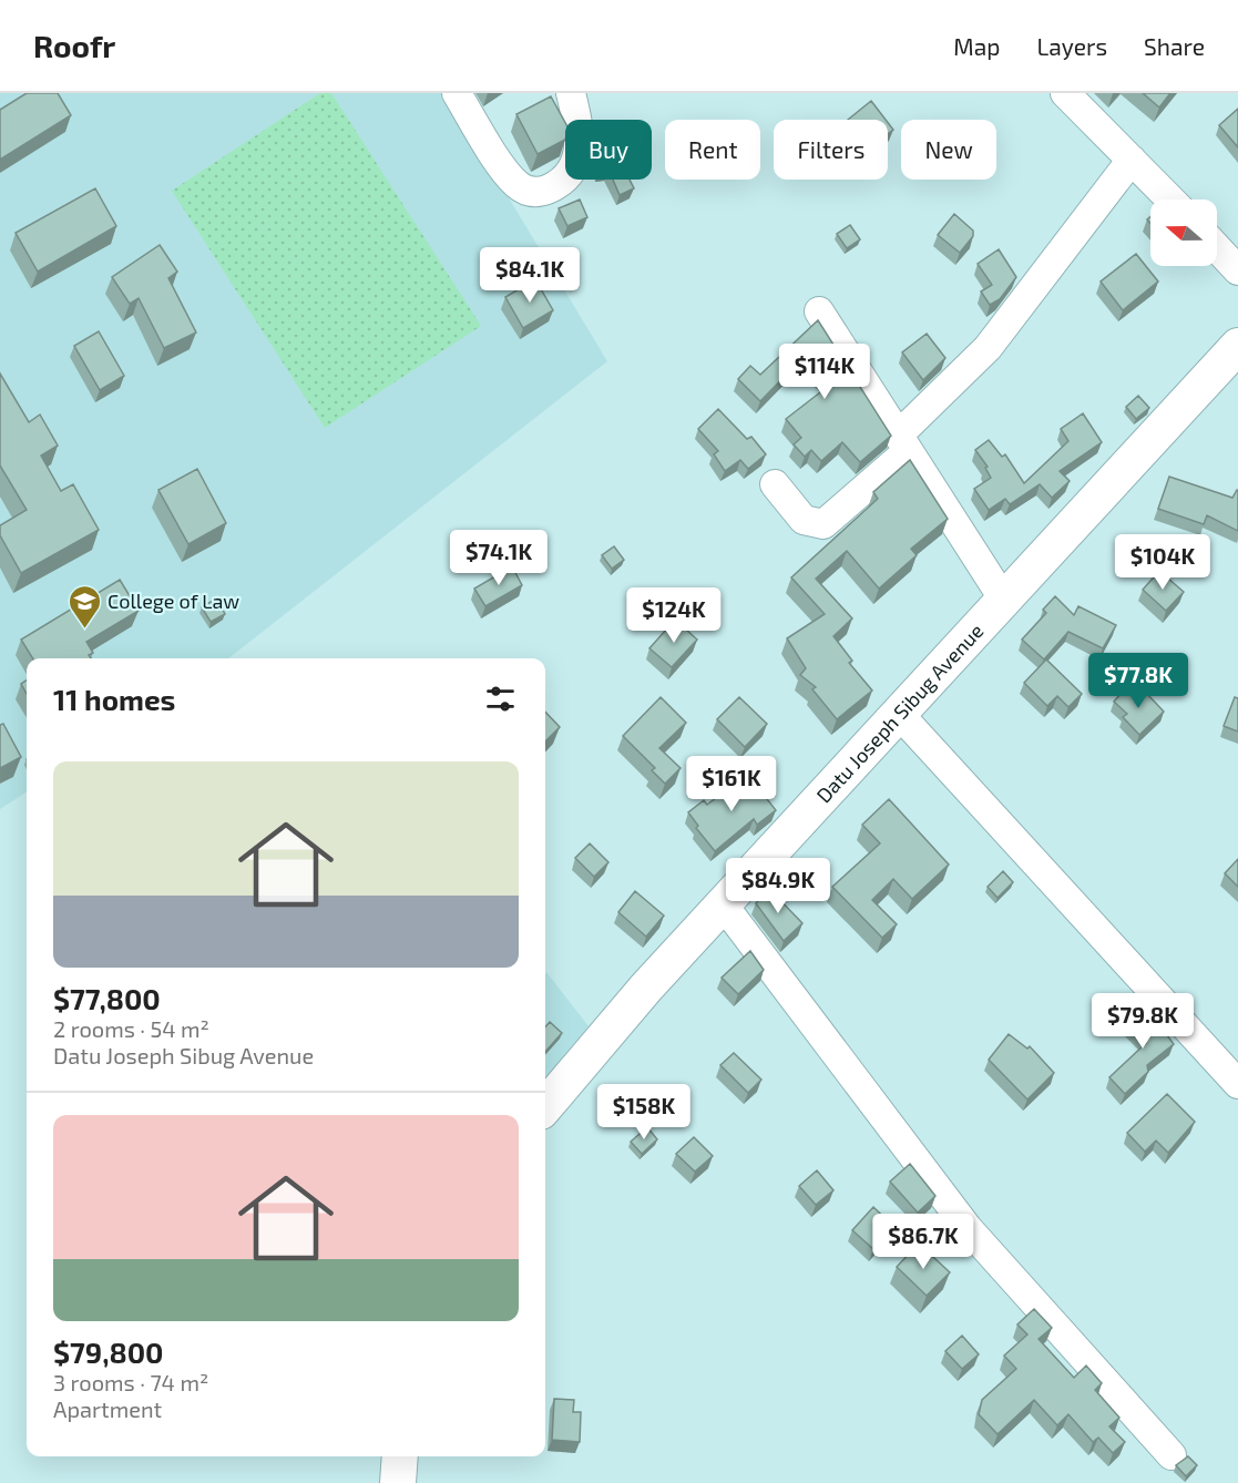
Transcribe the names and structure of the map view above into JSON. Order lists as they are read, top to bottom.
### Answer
{
  "streets": {
    "main road": ["Datu Joseph Sibug Avenue"]
  },
  "places": {
    "school or university": ["College of Law"]
  },
  "north": "left",
  "page": {
    "header": "Roofr",
    "nav": ["Map", "Layers", "Share"],
    "chip": [
      "Buy",
      "Rent",
      "Filters",
      "New"
    ],
    "price": [
      "$84.1K",
      "$114K",
      "$74.1K",
      "$104K",
      "$124K",
      "$77.8K",
      "$161K",
      "$84.9K",
      "$79.8K",
      "$158K",
      "$86.7K"
    ],
    "heading": "11 homes",
    "list": [
      {
        "name": "$77,800",
        "note": "2 rooms · 54 m² · Datu Joseph Sibug Avenue"
      },
      {
        "name": "$79,800",
        "note": "3 rooms · 74 m² · Apartment"
      }
    ]
  }
}
